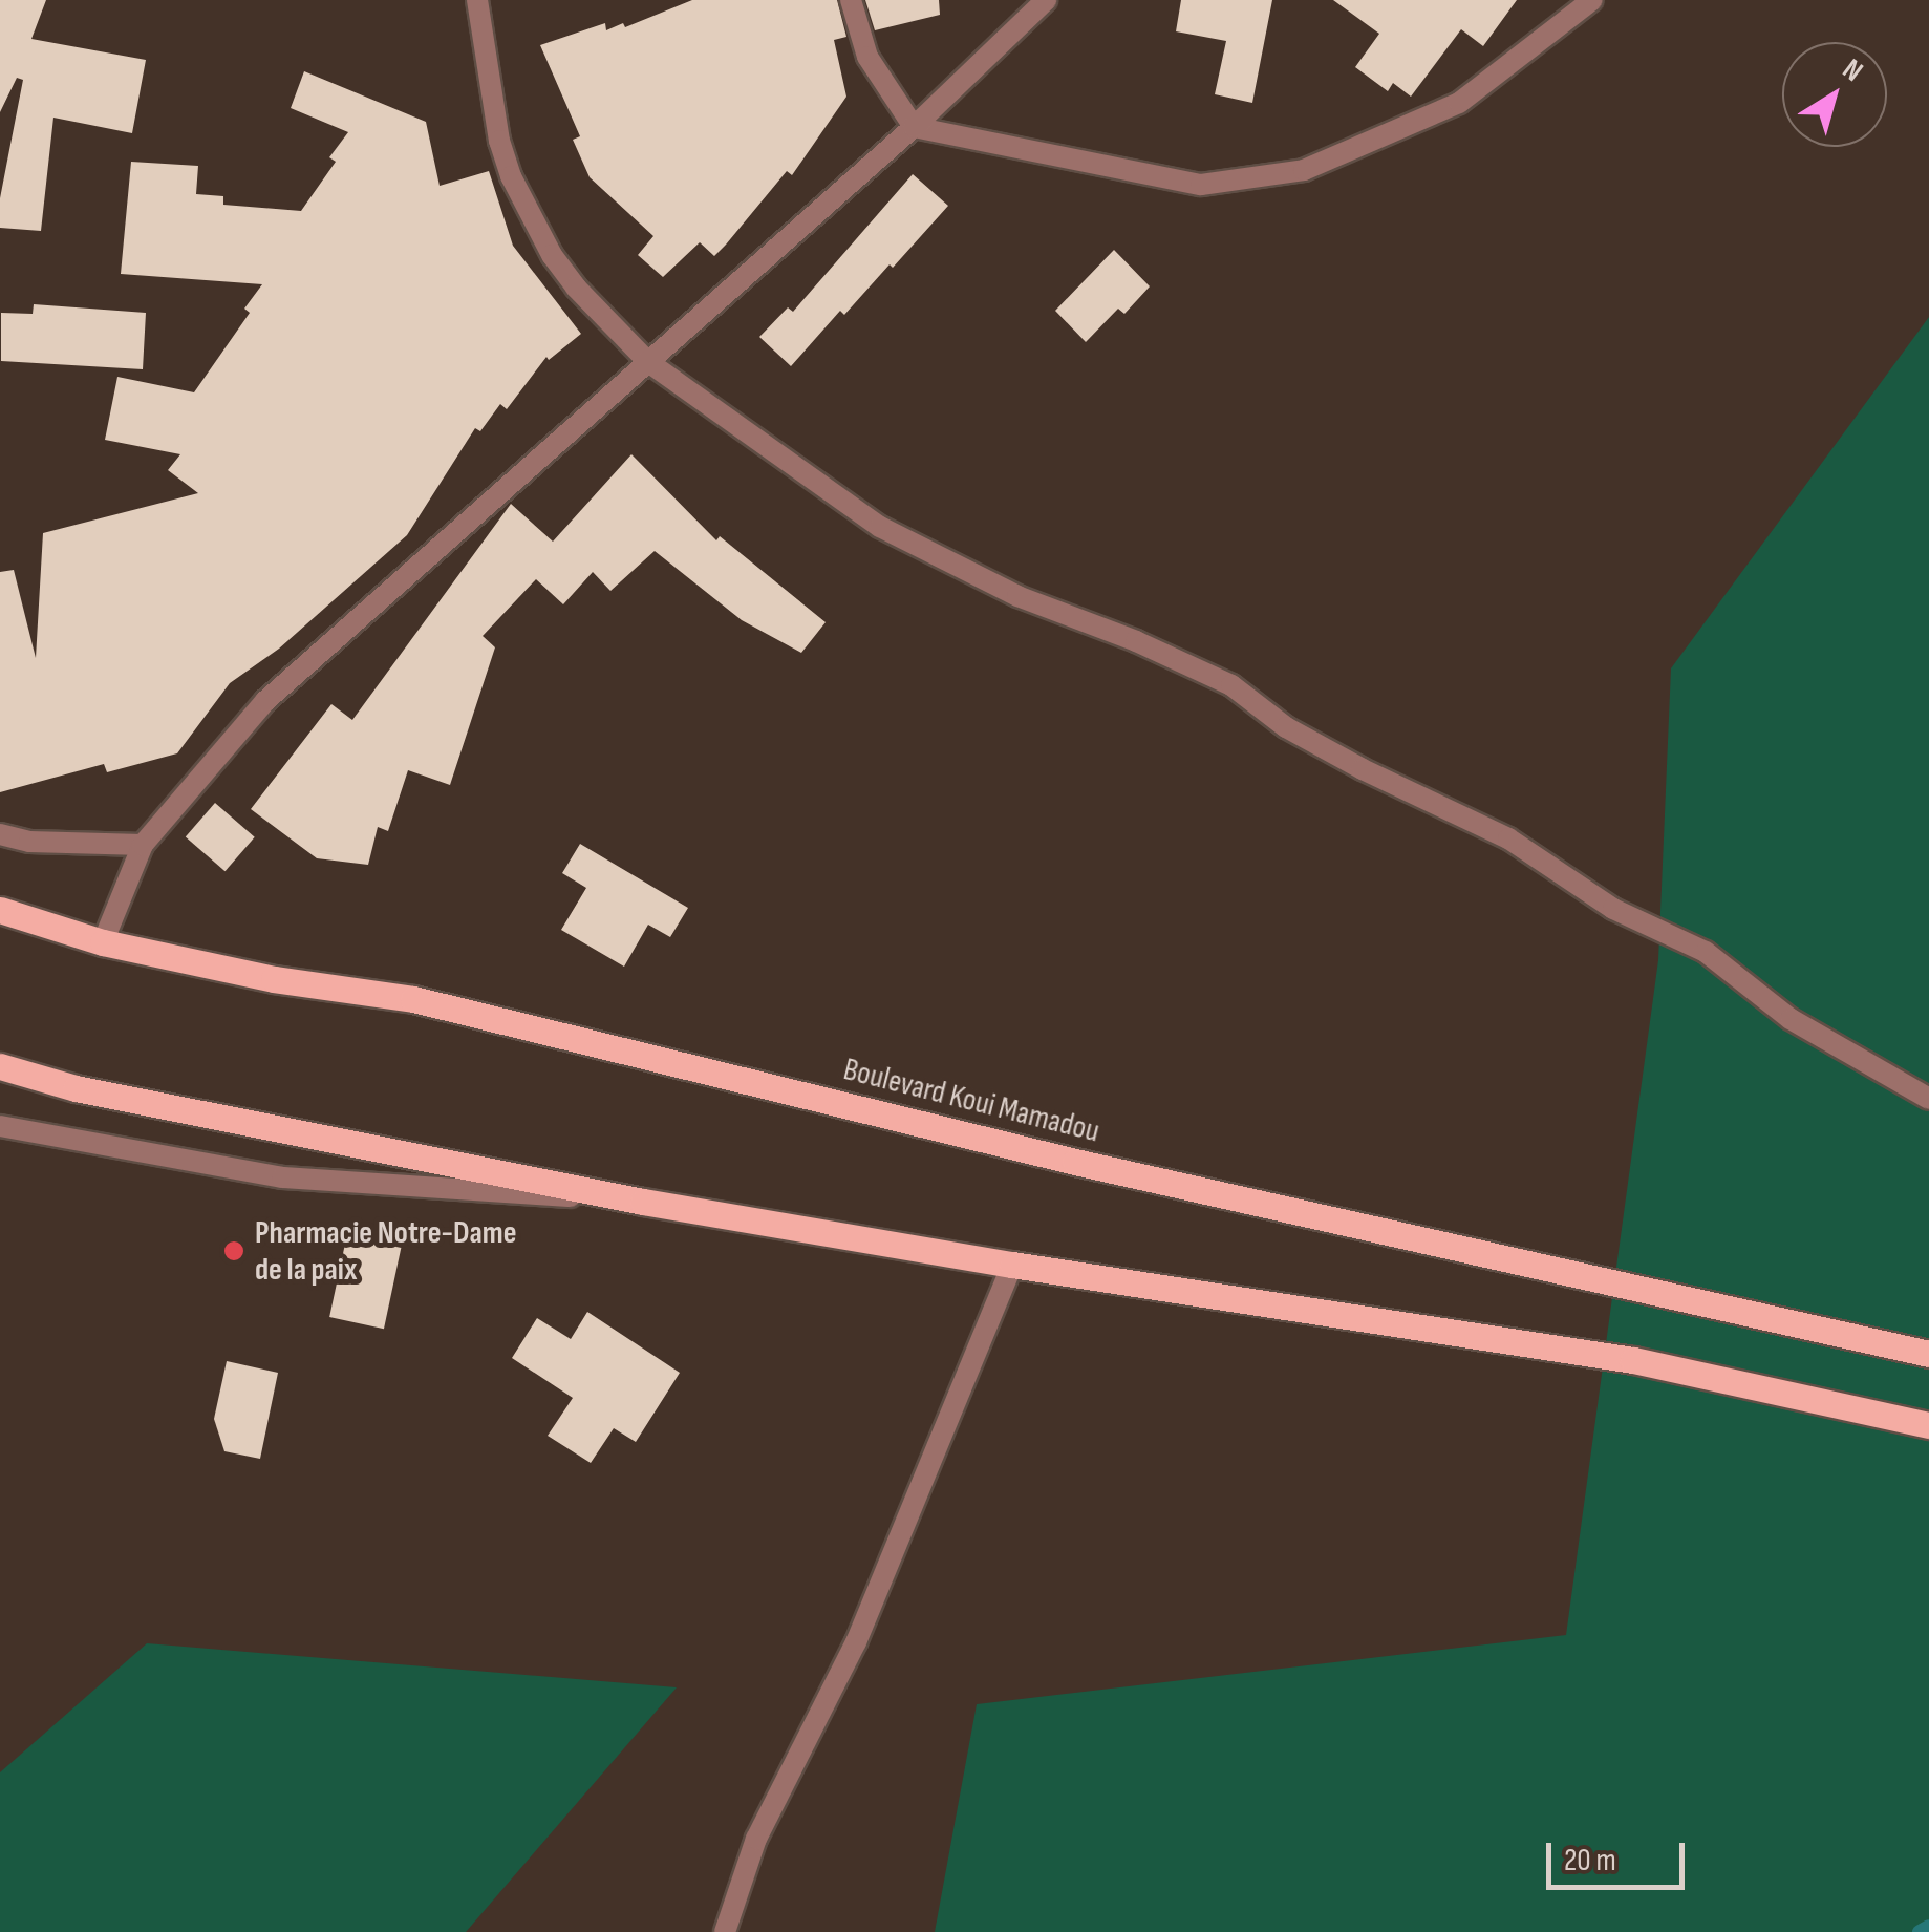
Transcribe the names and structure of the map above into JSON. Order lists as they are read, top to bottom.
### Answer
{
  "streets": {
    "main road": ["Boulevard Koui Mamadou"]
  },
  "places": ["Pharmacie Notre-Dame de la paix"],
  "scale_bar": "20 m",
  "north": "top right"
}
